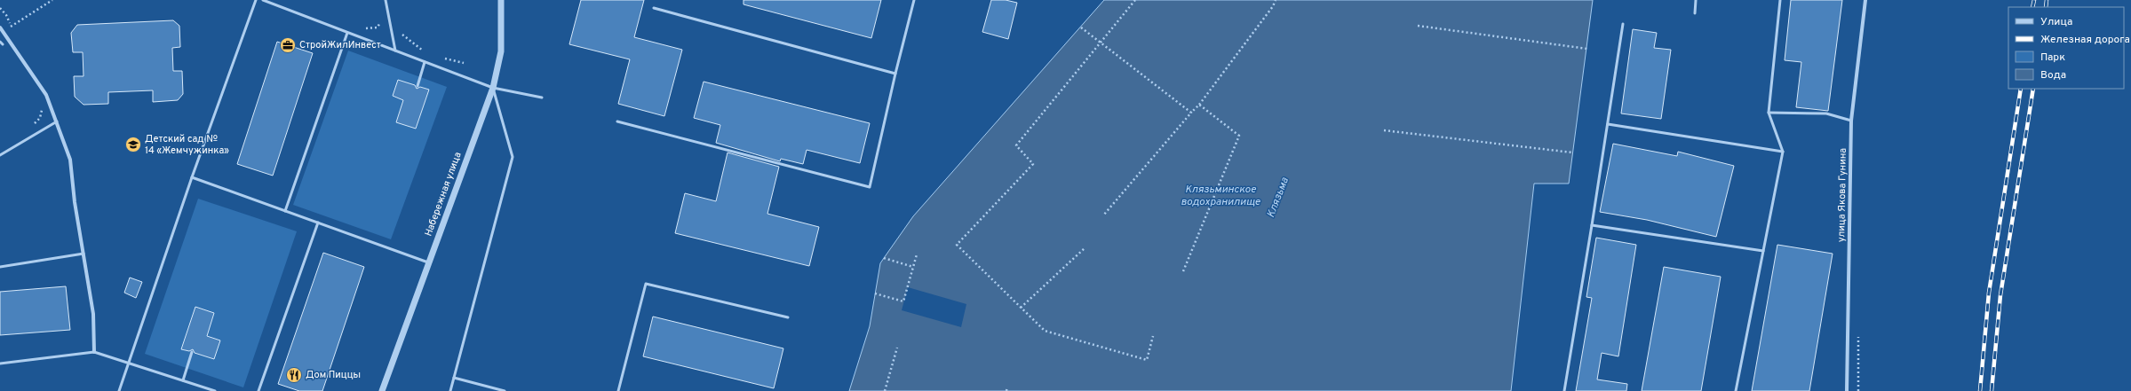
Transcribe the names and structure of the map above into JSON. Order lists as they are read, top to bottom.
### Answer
{
  "streets": {
    "street": ["Набережная улица", "улица Якова Гунина"]
  },
  "water": ["Клязьминское водохранилище", "Клязьма"],
  "places": {
    "office": ["СтройЖилИнвест"],
    "school or university": ["Детский сад № 14 «Жемчужинка»"],
    "restaurant": ["Дом Пиццы"]
  },
  "legend": [
    "Улица",
    "Железная дорога",
    "Парк",
    "Вода"
  ]
}
